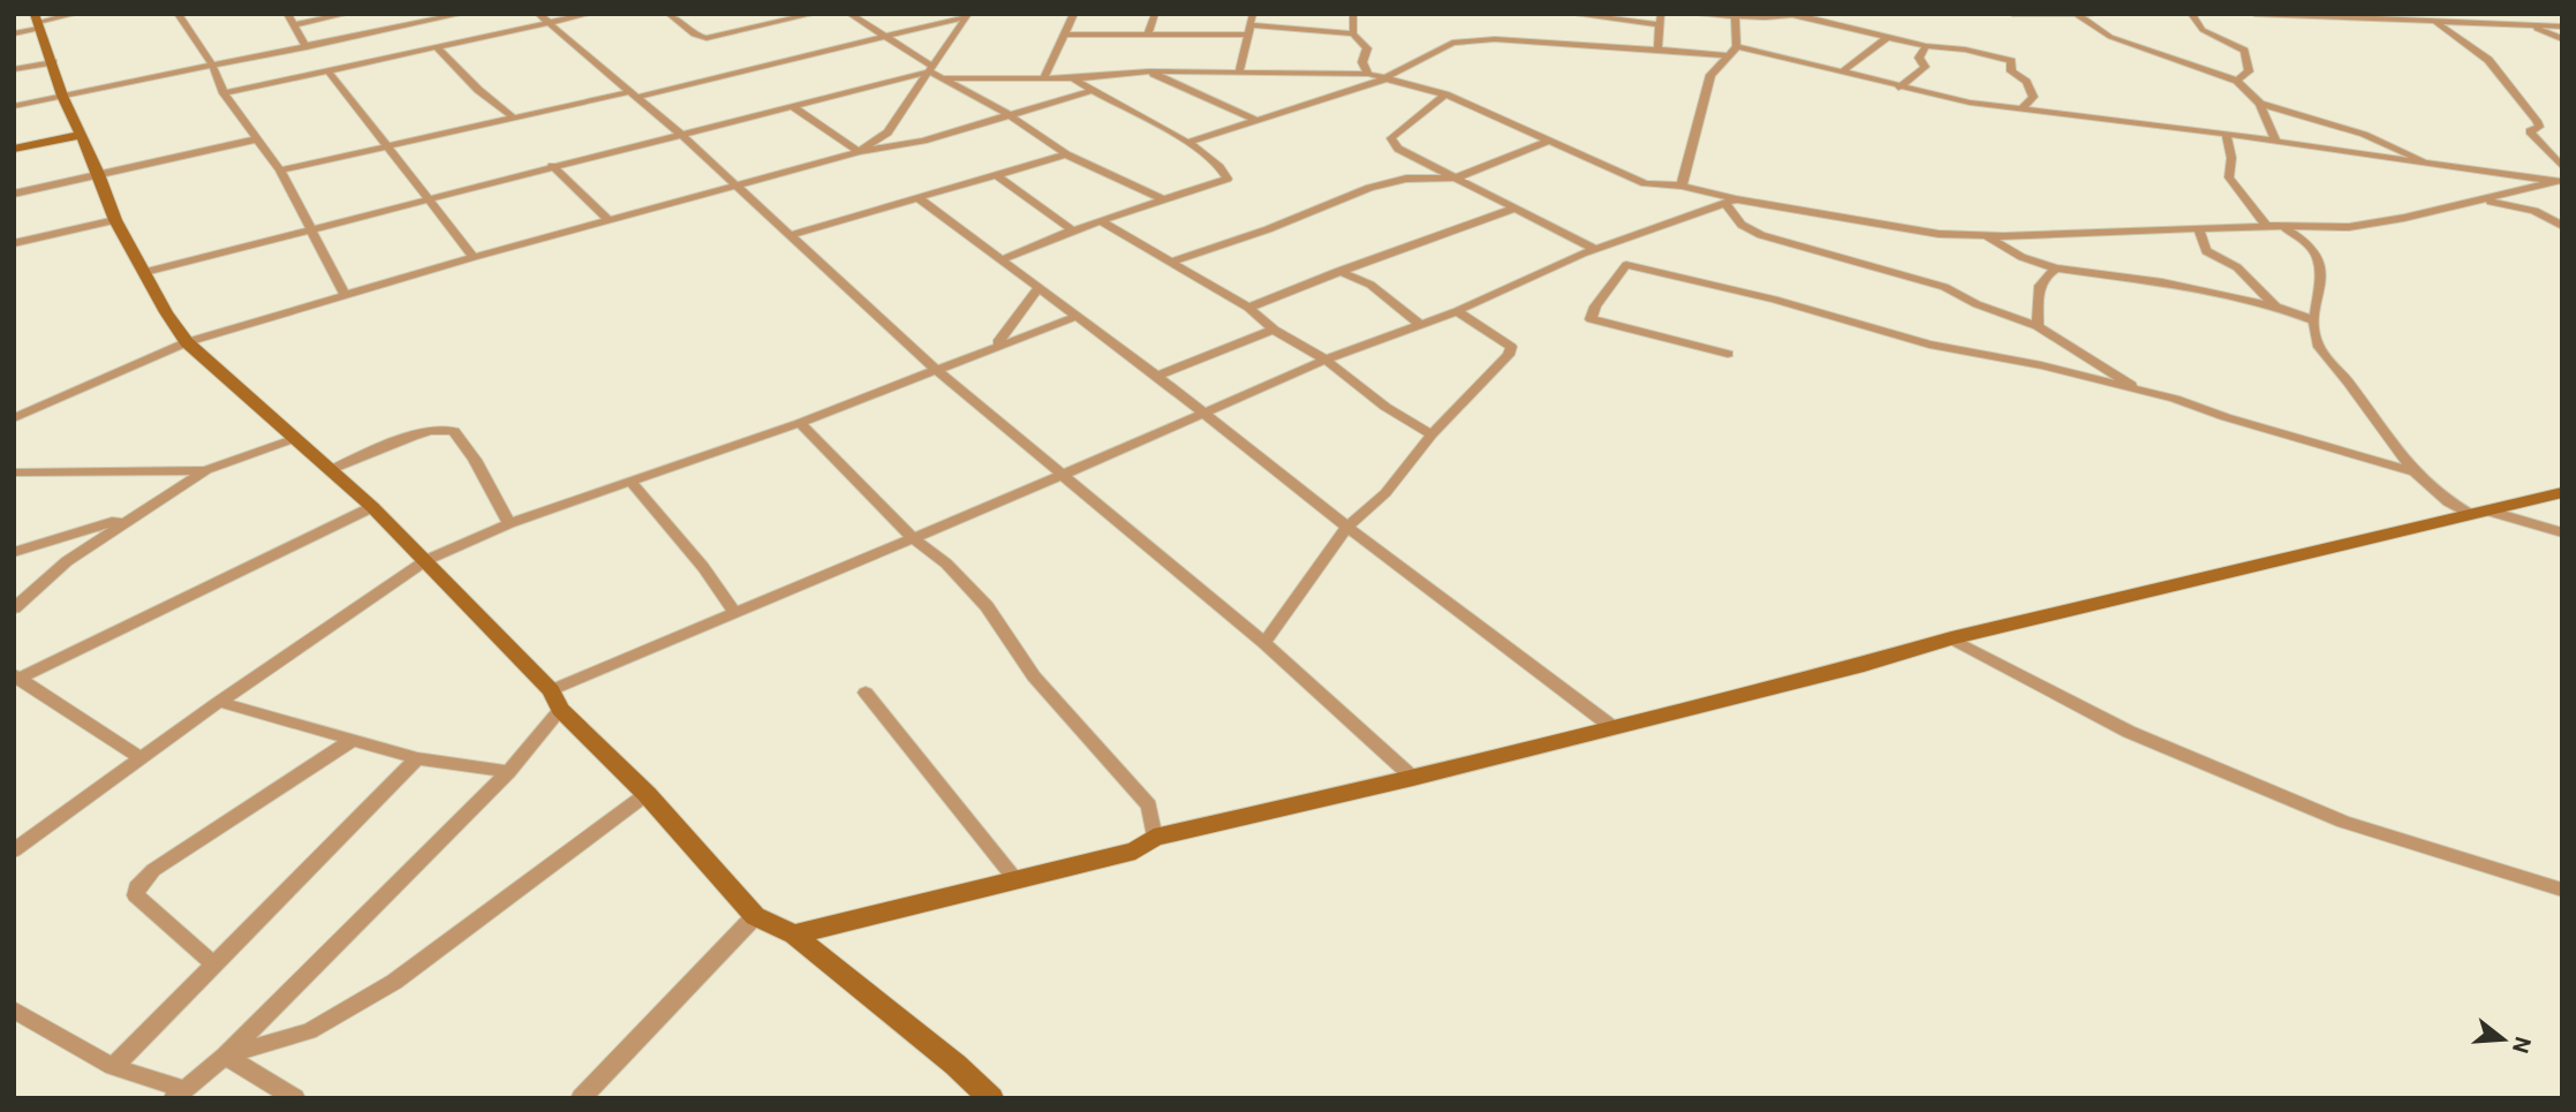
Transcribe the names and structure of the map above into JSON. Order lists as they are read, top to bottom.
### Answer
{
  "north": "right"
}
